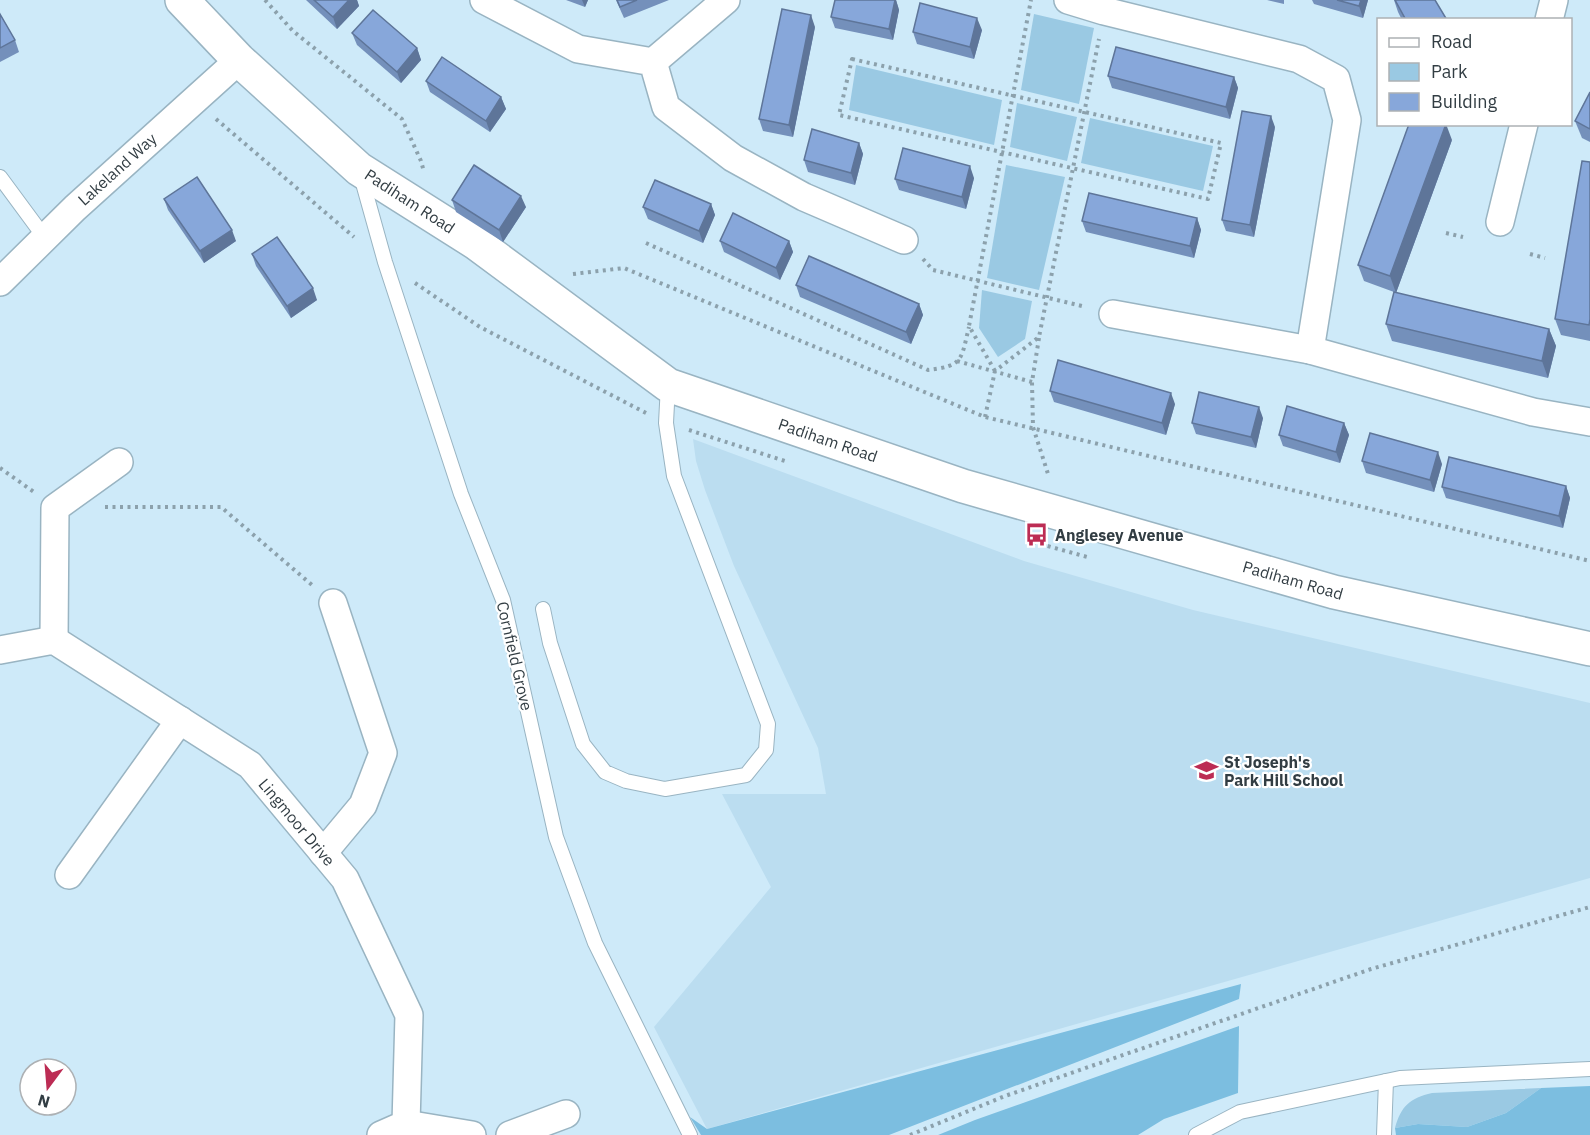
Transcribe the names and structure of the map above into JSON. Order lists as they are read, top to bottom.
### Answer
{
  "streets": {
    "main road": ["Padiham Road"],
    "street": ["Lakeland Way", "Lingmoor Drive"],
    "lane": ["Cornfield Grove"]
  },
  "crossings": [
    ["Lakeland Way", "Padiham Road"],
    ["Padiham Road", "Cornfield Grove"]
  ],
  "places": {
    "bus stop": ["Anglesey Avenue"],
    "school or university": ["St Joseph's Park Hill School"]
  },
  "legend": ["Road", "Park", "Building"],
  "north": "bottom"
}
